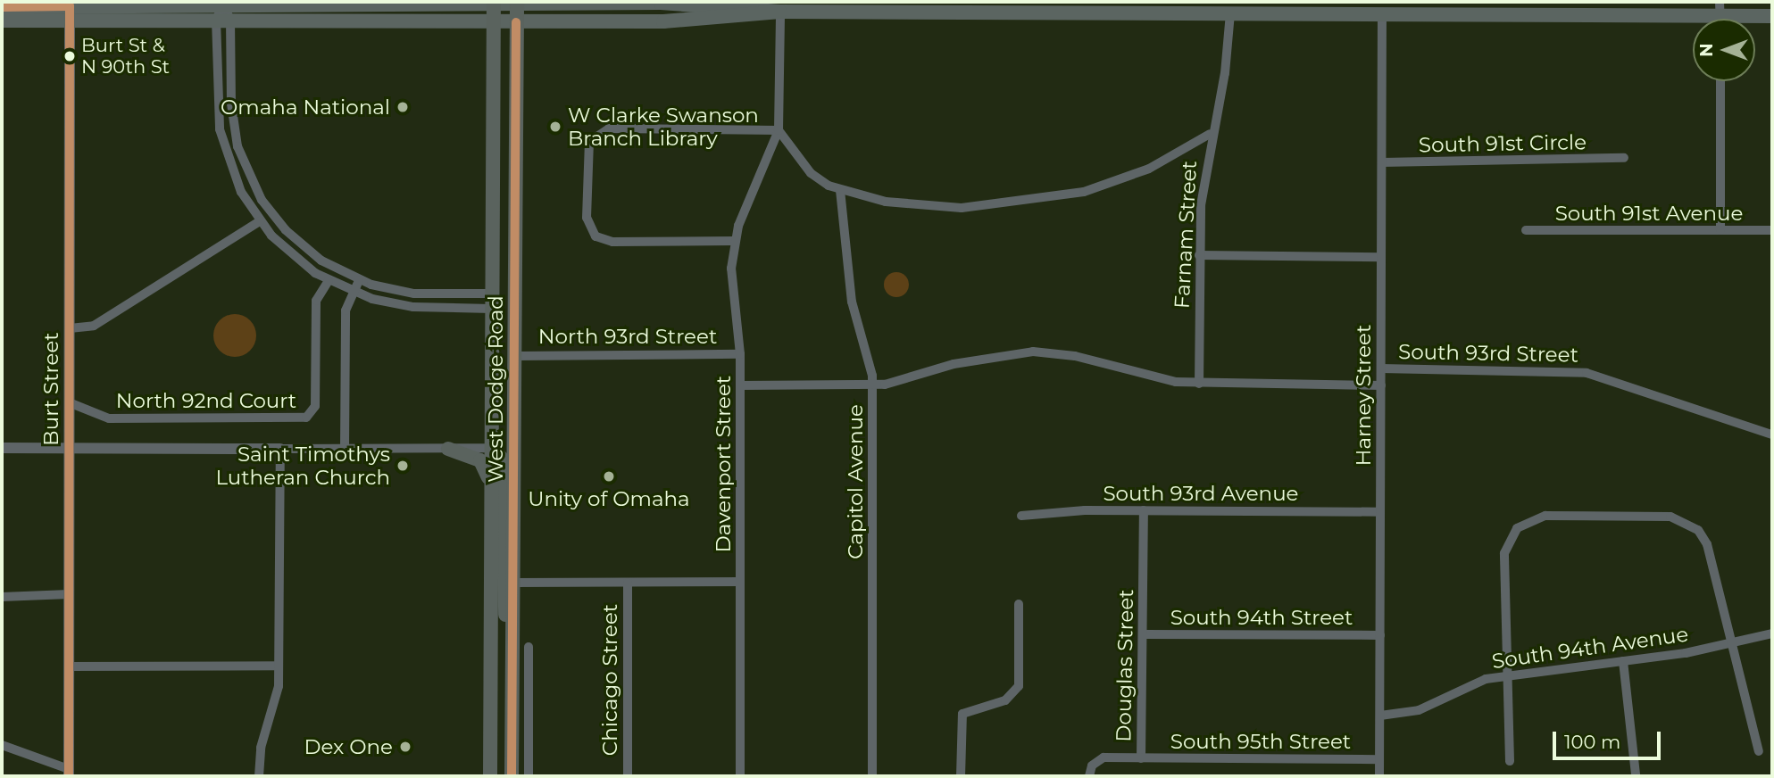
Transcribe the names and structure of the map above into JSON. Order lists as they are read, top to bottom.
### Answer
{
  "streets": {
    "highway": ["West Dodge Road"],
    "street": [
      "South 91st Circle",
      "South 91st Avenue",
      "Farnam Street",
      "North 93rd Street",
      "South 93rd Street",
      "Burt Street",
      "Harney Street",
      "North 92nd Court",
      "Davenport Street",
      "Capitol Avenue",
      "South 93rd Avenue",
      "South 94th Street",
      "South 94th Avenue",
      "Douglas Street",
      "Chicago Street",
      "South 95th Street"
    ]
  },
  "crossings": [
    ["South 91st Circle", "Harney Street"],
    ["Farnam Street", "South 93rd Street"],
    ["North 93rd Street", "West Dodge Road"],
    ["North 93rd Street", "Davenport Street"],
    ["South 93rd Street", "Harney Street"],
    ["South 93rd Street", "Capitol Avenue"],
    ["Burt Street", "North 92nd Court"],
    ["Harney Street", "South 93rd Avenue"],
    ["Harney Street", "South 94th Street"],
    ["Harney Street", "South 94th Avenue"],
    ["Harney Street", "South 95th Street"],
    ["South 93rd Avenue", "Douglas Street"],
    ["South 94th Street", "Douglas Street"],
    ["Douglas Street", "South 95th Street"]
  ],
  "places": [
    "Burt St & N 90th St",
    "Omaha National",
    "W Clarke Swanson Branch Library",
    "Saint Timothys Lutheran Church",
    "Unity of Omaha",
    "Dex One"
  ],
  "scale_bar": "100 m",
  "north": "left"
}
